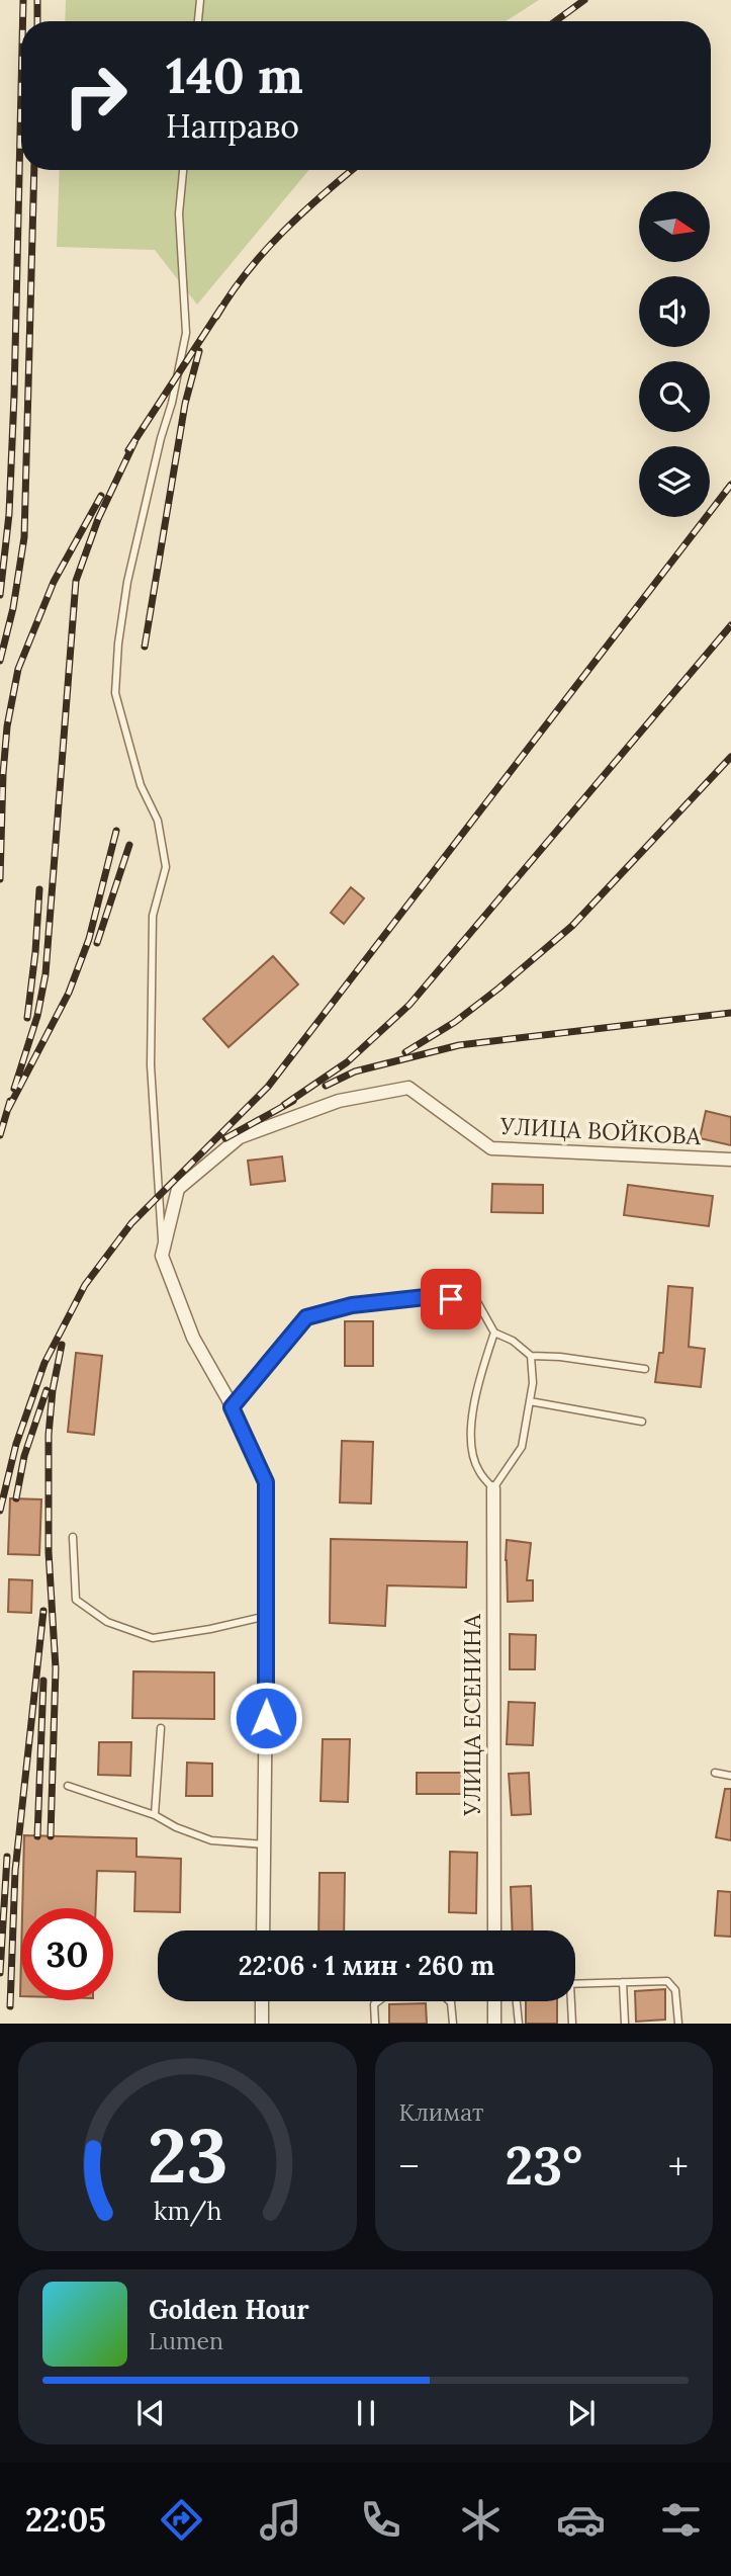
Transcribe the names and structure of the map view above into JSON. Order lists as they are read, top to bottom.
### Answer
{
  "streets": {
    "street": ["УЛИЦА ВОЙКОВА", "УЛИЦА ЕСЕНИНА"]
  },
  "north": "right",
  "page": {
    "turn": ["140 m", "Направо"],
    "limit": "30",
    "trip": "22:06 · 1 мин · 260 m",
    "tile": "Климат",
    "heat": ["−", "23°", "+"],
    "song": ["Golden Hour", "Lumen"],
    "tabs": "22:05",
    "gauge": ["23", "km/h"]
  }
}
